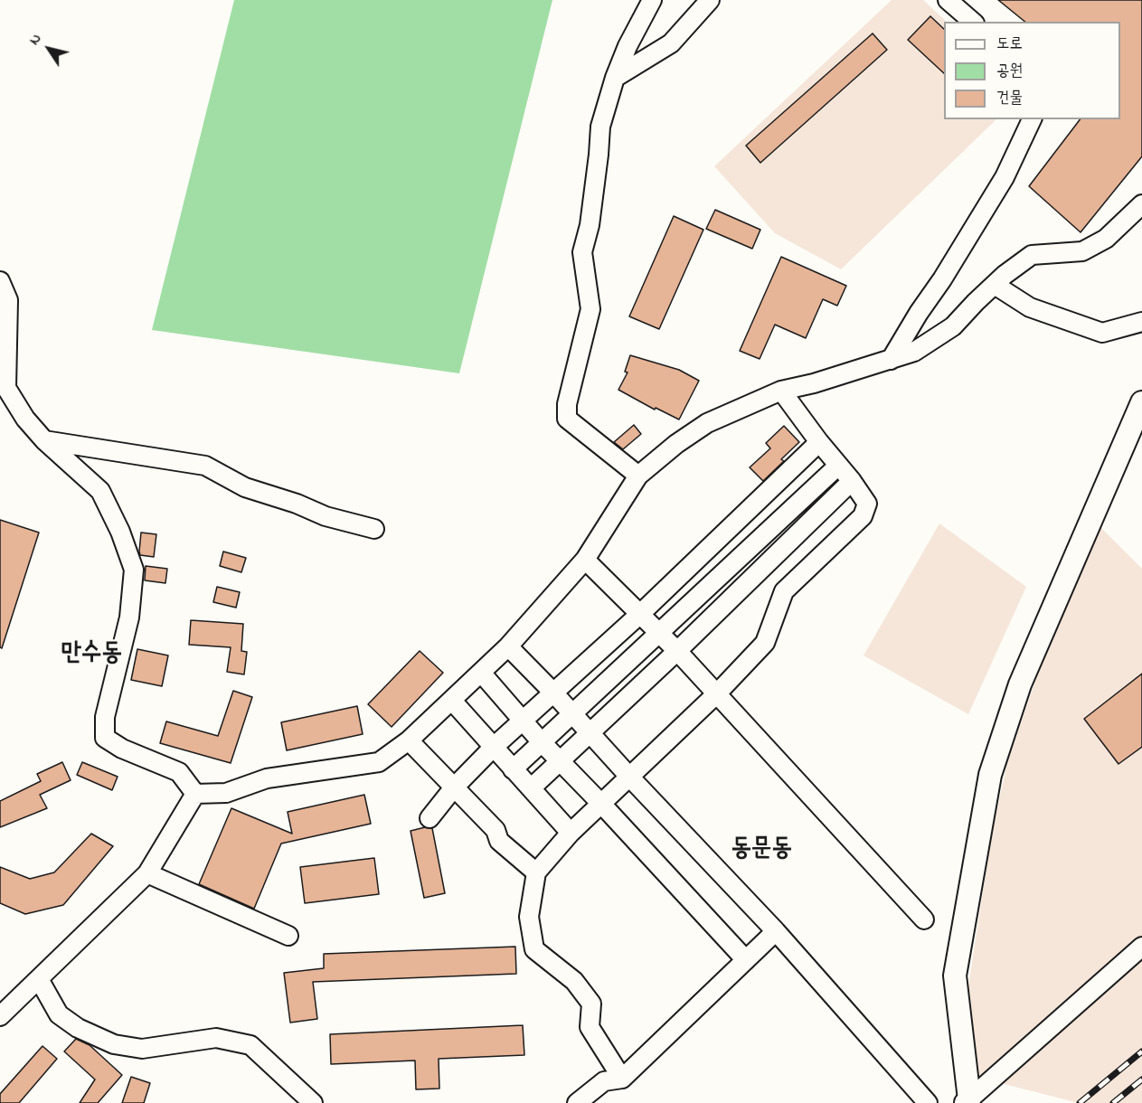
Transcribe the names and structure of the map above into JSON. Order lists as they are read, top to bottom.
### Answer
{
  "districts": ["만수동", "동문동"],
  "legend": ["도로", "공원", "건물"],
  "north": "top left"
}
